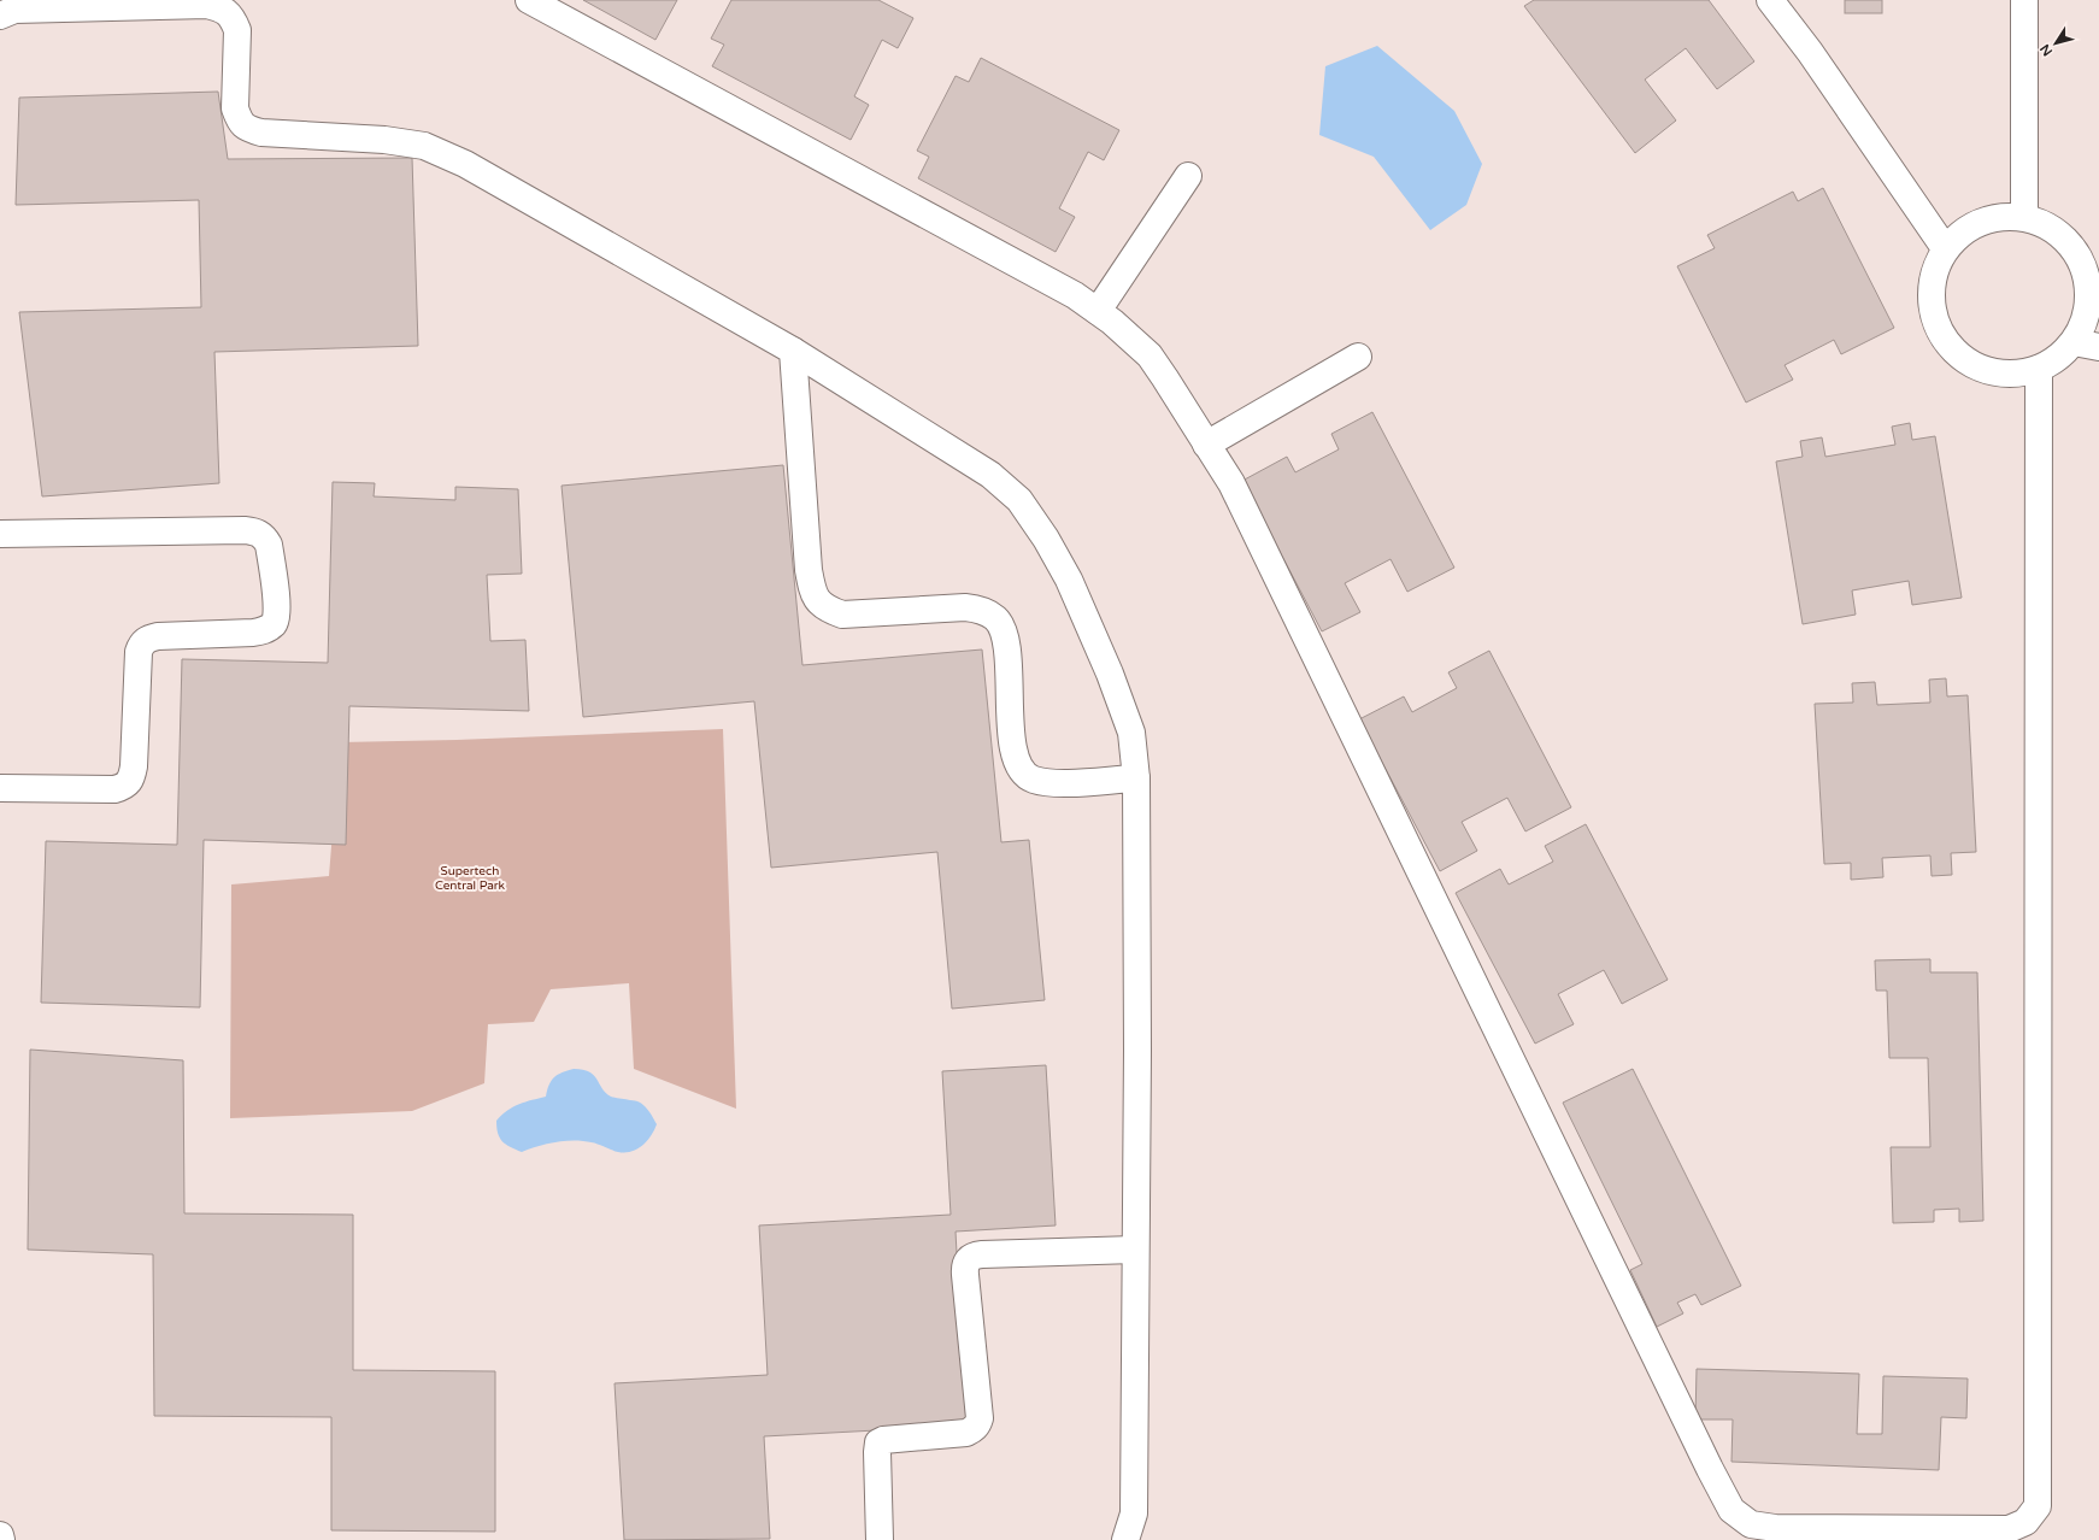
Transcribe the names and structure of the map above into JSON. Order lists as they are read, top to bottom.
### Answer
{
  "parks": ["Supertech Central Park"],
  "north": "bottom left"
}
